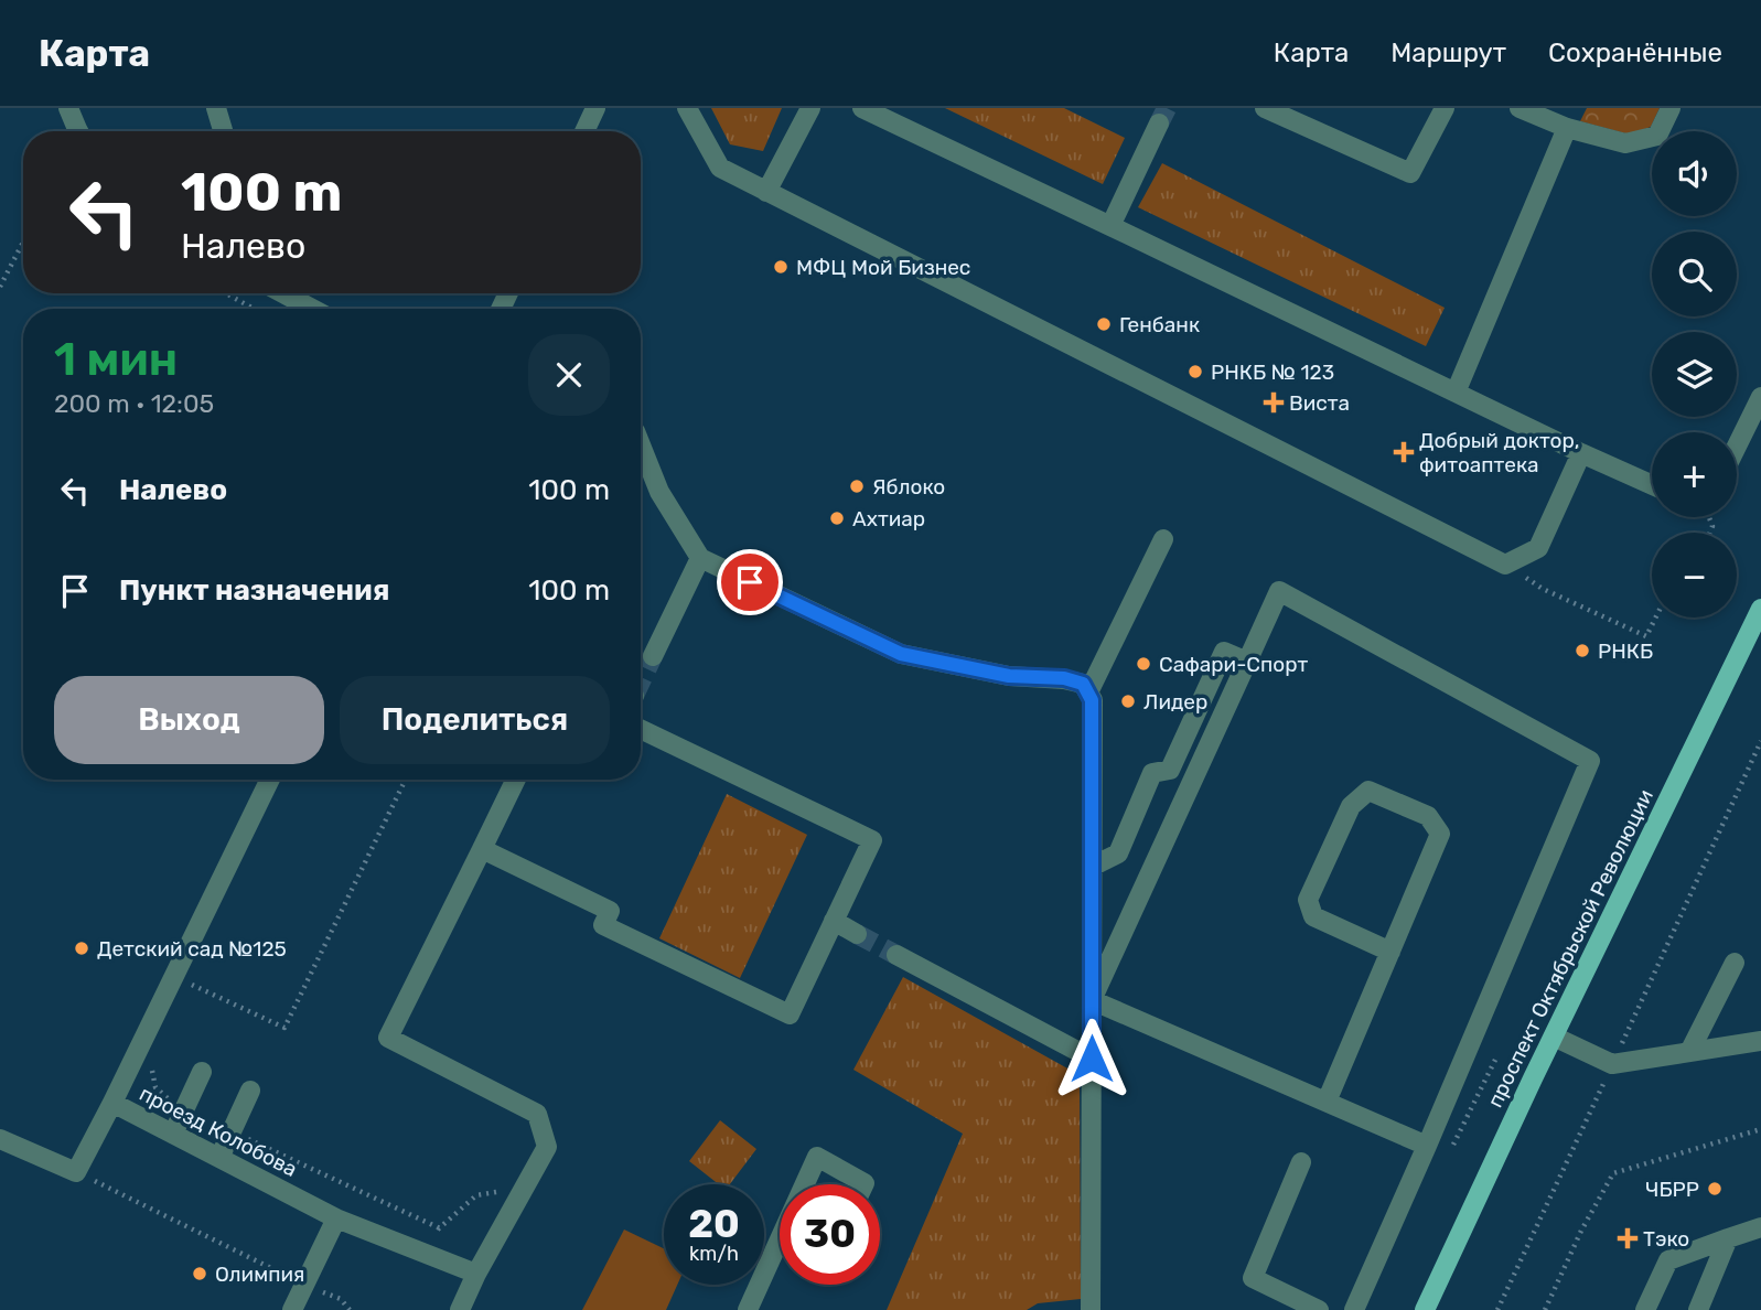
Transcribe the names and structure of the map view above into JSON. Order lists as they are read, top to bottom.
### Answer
{
  "streets": {
    "main road": ["проспект Октябрьской Революции"],
    "street": ["проезд Колобова"]
  },
  "places": {
    "other": [
      "МФЦ Мой Бизнес",
      "Генбанк",
      "РНКБ № 123",
      "Яблоко",
      "Ахтиар",
      "РНКБ",
      "Сафари-Спорт",
      "Лидер",
      "Детский сад №125",
      "ЧБРР",
      "Олимпия"
    ],
    "health": ["Виста", "Добрый доктор, фитоаптека", "Тэко"]
  },
  "page": {
    "header": "Карта",
    "nav": ["Карта", "Маршрут", "Сохранённые"],
    "map_buttons": ["+", "−"],
    "turn": ["100 m", "Налево"],
    "heading": ["1 мин", "200 m · 12:05"],
    "list": [
      {
        "name": "Налево",
        "value": "100 m"
      },
      {
        "name": "Пункт назначения",
        "value": "100 m"
      }
    ],
    "buttons": ["Выход", "Поделиться"],
    "speed": "20 km/h",
    "limit": "30"
  }
}
